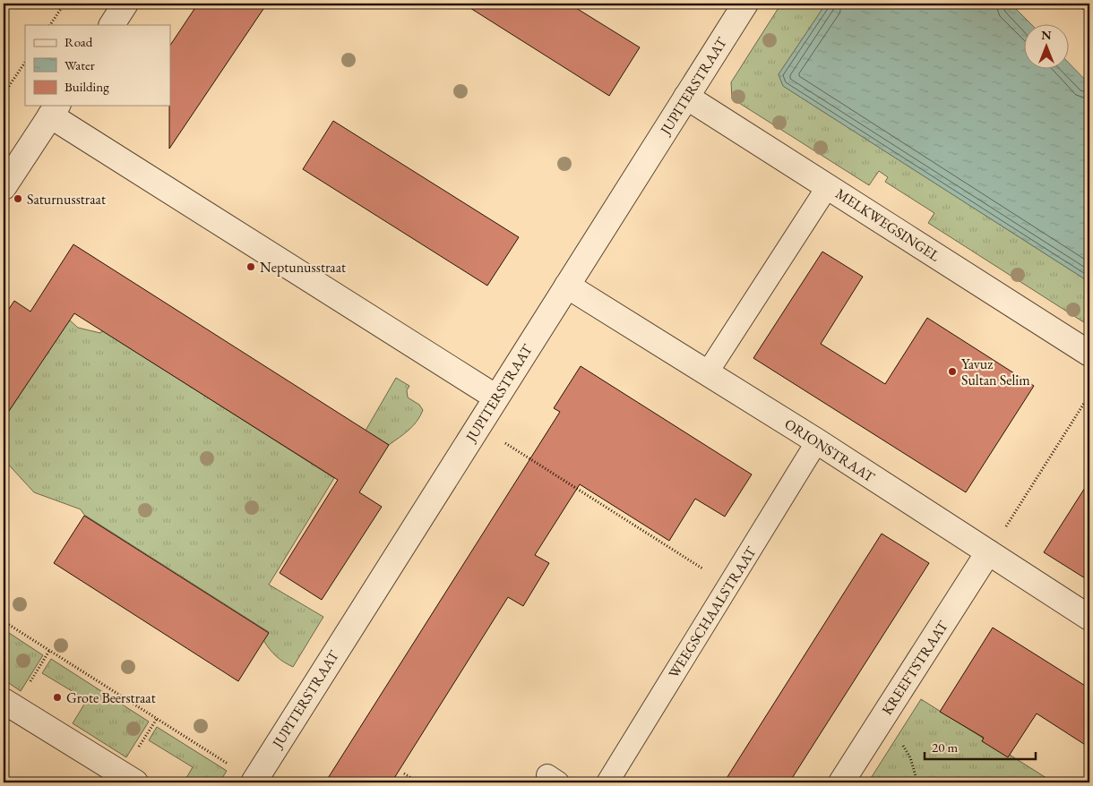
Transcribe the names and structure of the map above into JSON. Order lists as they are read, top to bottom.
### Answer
{
  "streets": {
    "street": [
      "JUPITERSTRAAT",
      "MELKWEGSINGEL",
      "ORIONSTRAAT",
      "KREEFTSTRAAT"
    ],
    "lane": ["WEEGSCHAALSTRAAT"]
  },
  "crossings": [
    ["JUPITERSTRAAT", "MELKWEGSINGEL"],
    ["JUPITERSTRAAT", "ORIONSTRAAT"],
    ["ORIONSTRAAT", "WEEGSCHAALSTRAAT"],
    ["ORIONSTRAAT", "KREEFTSTRAAT"]
  ],
  "places": [
    "Saturnusstraat",
    "Neptunusstraat",
    "Yavuz Sultan Selim",
    "Grote Beerstraat"
  ],
  "legend": ["Road", "Water", "Building"],
  "scale_bar": "20 m",
  "north": "top"
}
